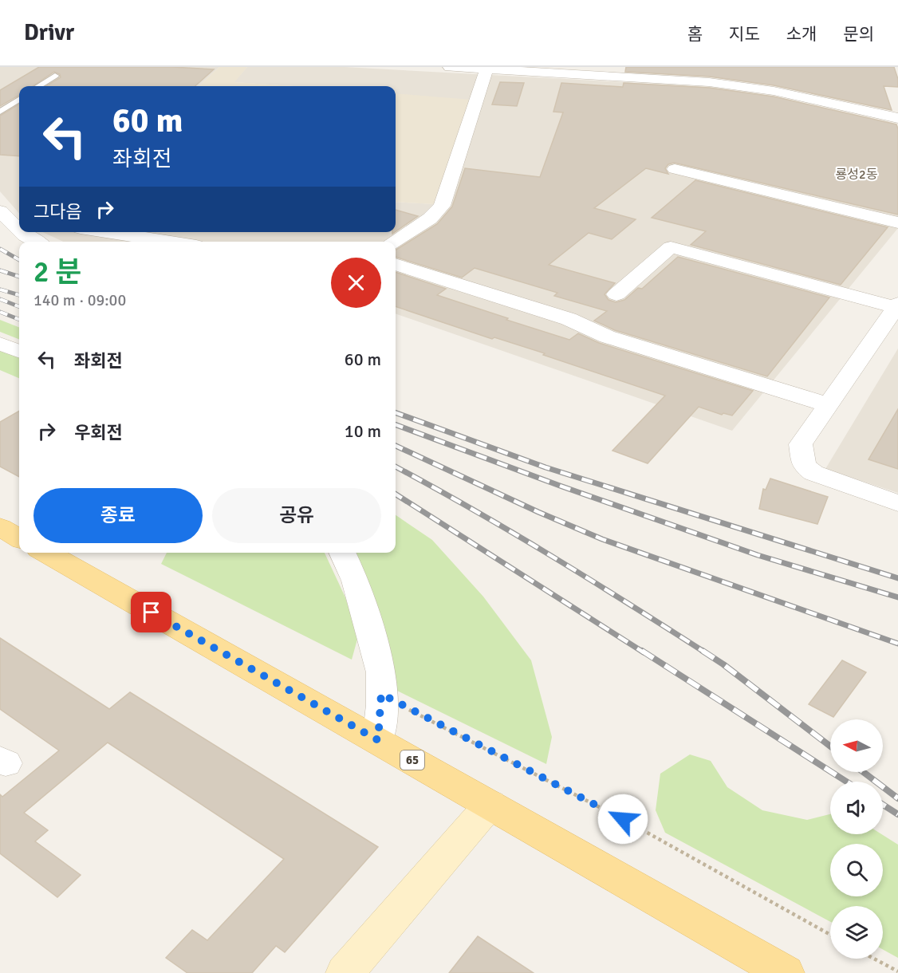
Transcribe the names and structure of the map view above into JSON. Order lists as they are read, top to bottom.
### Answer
{
  "streets": {
    "main road": ["65"]
  },
  "districts": ["룡성2동"],
  "north": "left",
  "page": {
    "header": "Drivr",
    "nav": [
      "홈",
      "지도",
      "소개",
      "문의"
    ],
    "turn": ["60 m", "좌회전"],
    "then": "그다음",
    "heading": ["2 분", "140 m · 09:00"],
    "list": [
      {
        "name": "좌회전",
        "value": "60 m"
      },
      {
        "name": "우회전",
        "value": "10 m"
      }
    ],
    "buttons": ["종료", "공유"]
  }
}
